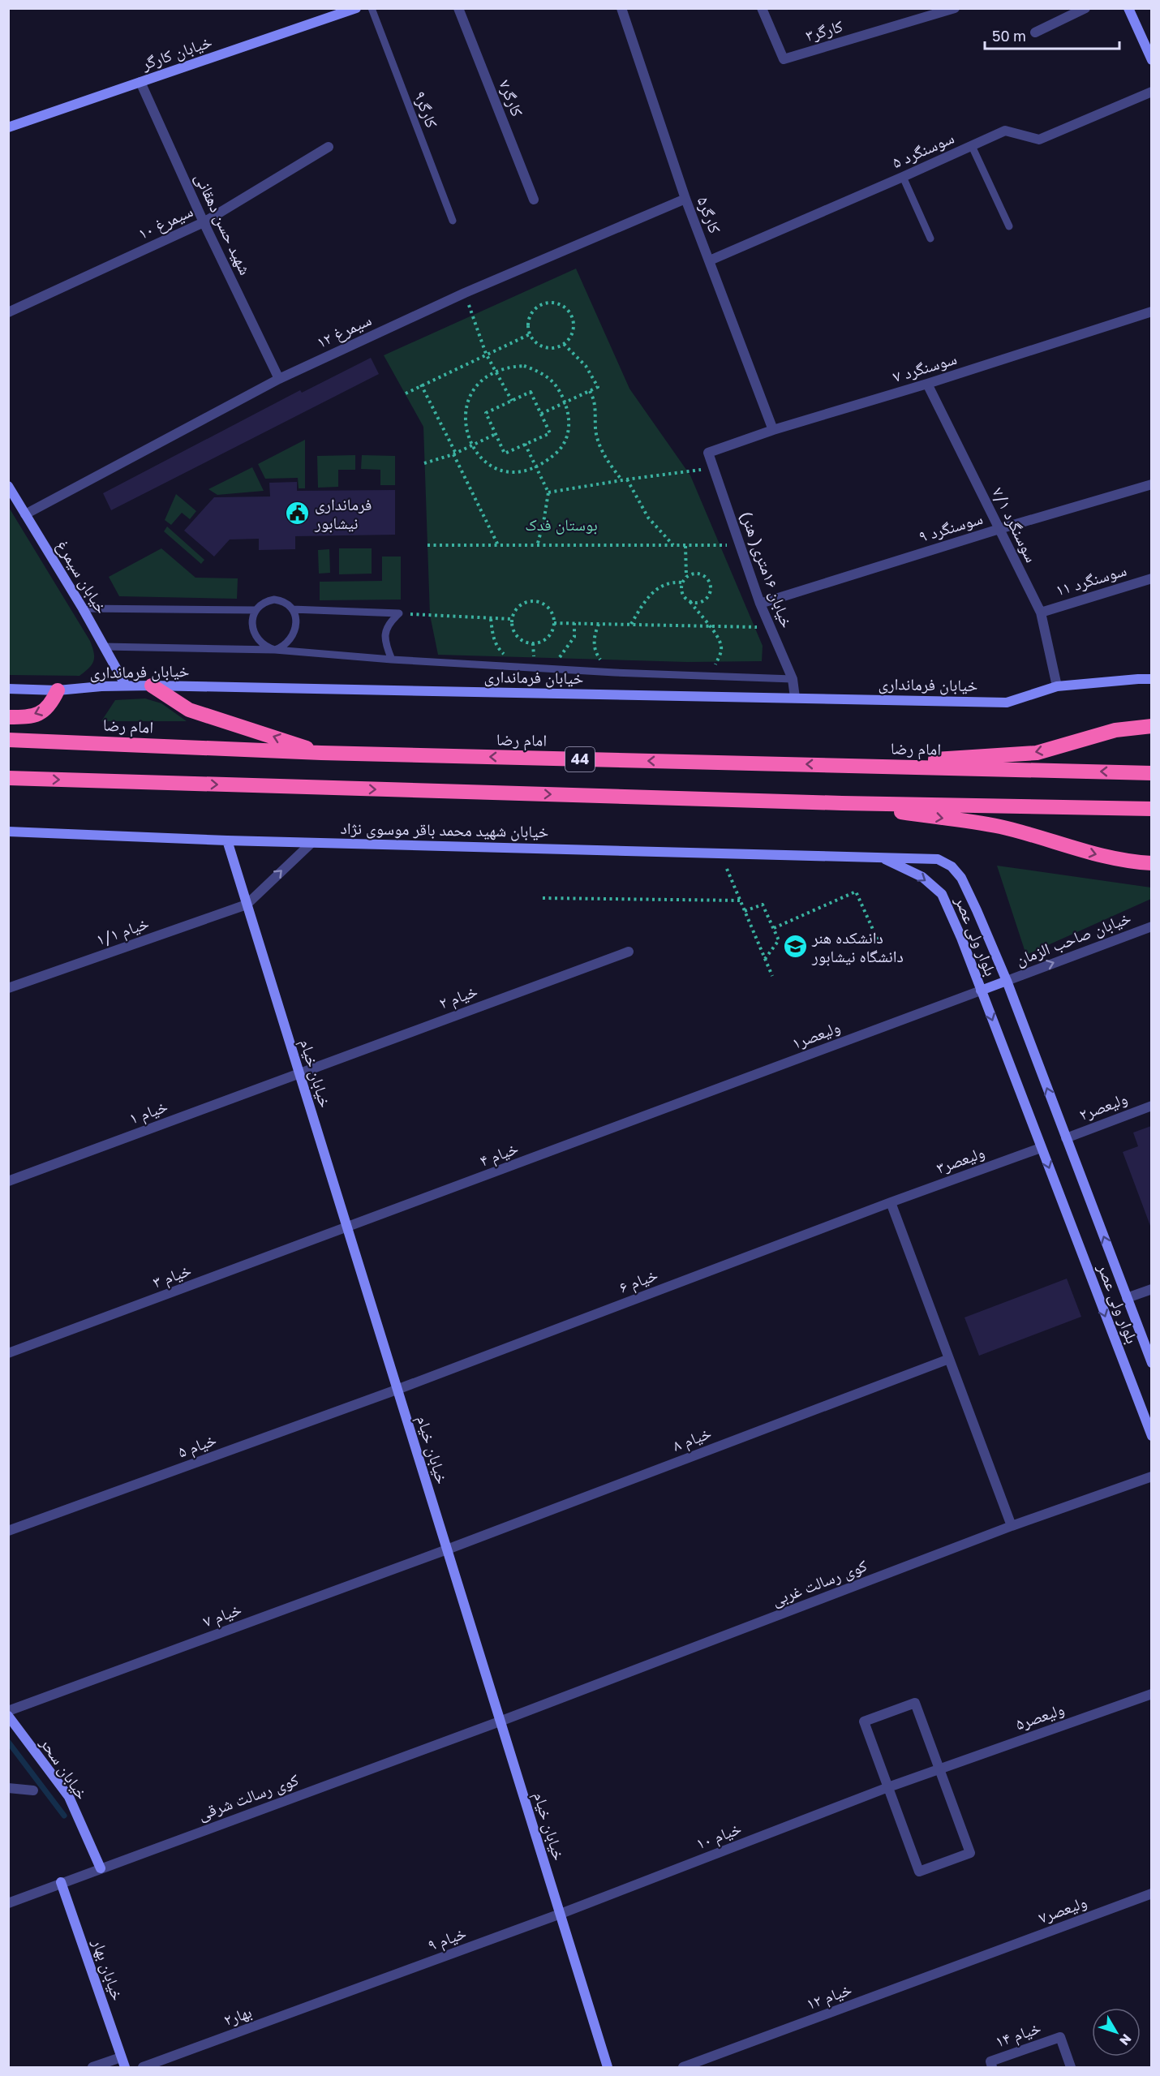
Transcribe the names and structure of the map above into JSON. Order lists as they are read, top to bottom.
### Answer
{
  "streets": {
    "highway": ["امام رضا", "44"],
    "main road": [
      "خیابان کارگر",
      "خیابان سیمرغ",
      "خیابان فرمانداری",
      "خیابان شهید محمد باقر موسوی نژاد",
      "بلوار ولی عصر",
      "خیابان خیام",
      "خیابان سحر",
      "خیابان بهار"
    ],
    "street": [
      "کارگر۳",
      "کارگر۷",
      "سوسنگرد ۵",
      "کارگر۵",
      "سیمرغ ۱۰",
      "شهید حسن دهقانی",
      "سیمرغ ۱۲",
      "سوسنگرد ۷",
      "سوسنگرد ۷/۱",
      "سوسنگرد ۹",
      "خیابان ۱۶متری( هنر)",
      "سوسنگرد ۱۱",
      "خیام ۱/۱",
      "خیابان صاحب الزمان",
      "خیام ۲",
      "ولیعصر۱",
      "ولیعصر۲",
      "خیام ۱",
      "خیام ۴",
      "ولیعصر۳",
      "خیام ۳",
      "خیام ۶",
      "خیام ۸",
      "خیام ۵",
      "کوی رسالت غربی",
      "خیام ۷",
      "ولیعصر۵",
      "کوی رسالت شرقی",
      "خیام ۱۰",
      "ولیعصر۷",
      "خیام ۹",
      "خیام ۱۲",
      "بهار۲",
      "خیام ۱۴"
    ],
    "lane": ["کارگر۹"]
  },
  "crossings": [
    ["خیابان کارگر", "شهید حسن دهقانی"],
    ["سوسنگرد ۵", "کارگر۵"],
    ["کارگر۵", "سیمرغ ۱۲"],
    ["کارگر۵", "سوسنگرد ۷"],
    ["سیمرغ ۱۰", "شهید حسن دهقانی"],
    ["شهید حسن دهقانی", "سیمرغ ۱۲"],
    ["سیمرغ ۱۲", "خیابان سیمرغ"],
    ["سوسنگرد ۷", "سوسنگرد ۷/۱"],
    ["سوسنگرد ۷", "خیابان ۱۶متری( هنر)"],
    ["سوسنگرد ۷/۱", "سوسنگرد ۹"],
    ["سوسنگرد ۷/۱", "سوسنگرد ۱۱"],
    ["سوسنگرد ۷/۱", "خیابان فرمانداری"],
    ["سوسنگرد ۹", "خیابان ۱۶متری( هنر)"],
    ["خیابان ۱۶متری( هنر)", "خیابان فرمانداری"],
    ["خیابان سیمرغ", "خیابان فرمانداری"],
    ["خیابان شهید محمد باقر موسوی نژاد", "بلوار ولی عصر"],
    ["خیابان شهید محمد باقر موسوی نژاد", "خیابان خیام"],
    ["خیام ۱/۱", "خیابان خیام"],
    ["بلوار ولی عصر", "خیابان صاحب الزمان"],
    ["بلوار ولی عصر", "ولیعصر۱"],
    ["بلوار ولی عصر", "ولیعصر۲"],
    ["بلوار ولی عصر", "ولیعصر۳"],
    ["خیام ۲", "خیابان خیام"],
    ["خیام ۲", "خیام ۱"],
    ["ولیعصر۱", "خیام ۴"],
    ["خیابان خیام", "خیام ۱"],
    ["خیابان خیام", "خیام ۴"],
    ["خیابان خیام", "خیام ۳"],
    ["خیابان خیام", "خیام ۶"],
    ["خیابان خیام", "خیام ۸"],
    ["خیابان خیام", "خیام ۵"],
    ["خیابان خیام", "کوی رسالت غربی"],
    ["خیابان خیام", "خیام ۷"],
    ["خیابان خیام", "کوی رسالت شرقی"],
    ["خیابان خیام", "خیام ۱۰"],
    ["خیابان خیام", "خیام ۹"],
    ["خیام ۴", "خیام ۳"],
    ["ولیعصر۳", "خیام ۶"],
    ["خیام ۶", "خیام ۵"],
    ["خیام ۸", "خیام ۷"],
    ["کوی رسالت غربی", "کوی رسالت شرقی"],
    ["ولیعصر۵", "خیام ۱۰"],
    ["خیابان سحر", "کوی رسالت شرقی"],
    ["کوی رسالت شرقی", "خیابان بهار"],
    ["خیام ۱۰", "خیام ۹"],
    ["ولیعصر۷", "خیام ۱۲"],
    ["خیام ۹", "بهار۲"]
  ],
  "one_way": ["خیابان صاحب الزمان"],
  "parks": ["بوستان فدک"],
  "places": {
    "public building": ["فرمانداری نیشابور"],
    "school or university": ["دانشکده هنر دانشگاه نیشابور"]
  },
  "scale_bar": "50 m",
  "north": "bottom right"
}
